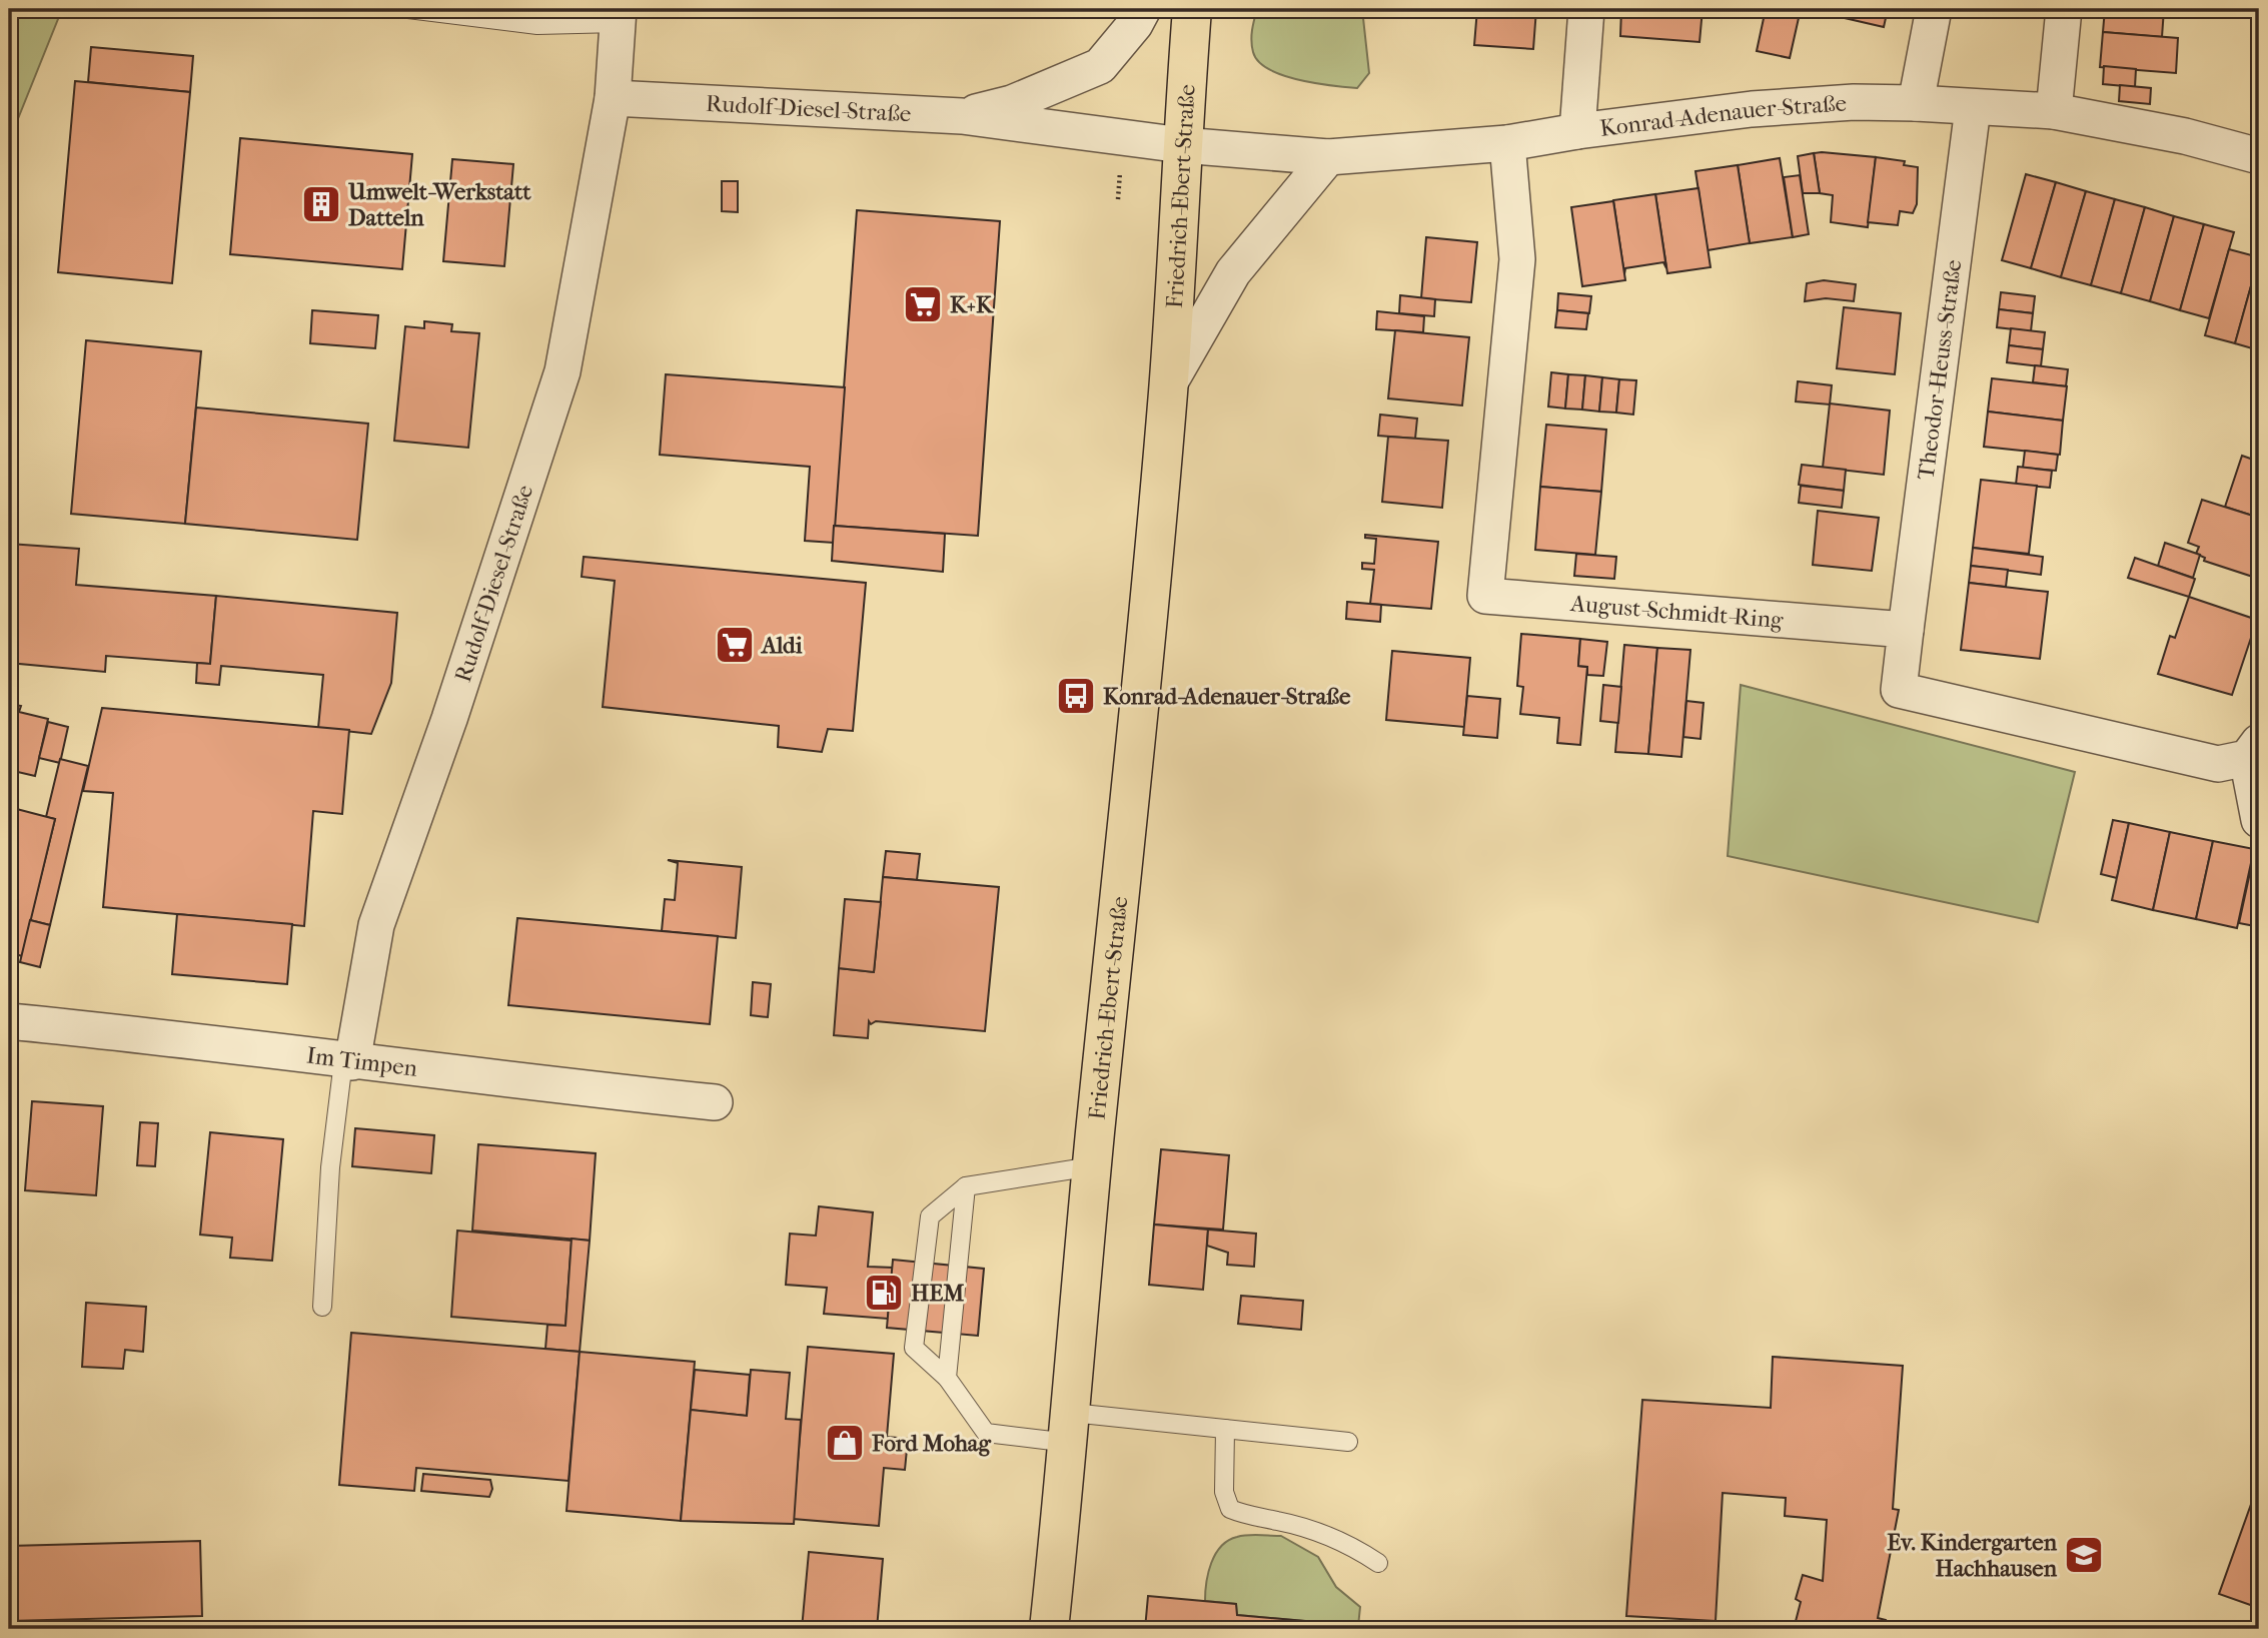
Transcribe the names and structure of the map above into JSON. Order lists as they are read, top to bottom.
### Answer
{
  "streets": {
    "main road": ["Friedrich-Ebert-Straße"],
    "street": [
      "Rudolf-Diesel-Straße",
      "Konrad-Adenauer-Straße",
      "Theodor-Heuss-Straße",
      "August-Schmidt-Ring",
      "Im Timpen"
    ]
  },
  "crossings": [
    ["Rudolf-Diesel-Straße", "Konrad-Adenauer-Straße"],
    ["Rudolf-Diesel-Straße", "Friedrich-Ebert-Straße"],
    ["Rudolf-Diesel-Straße", "Im Timpen"],
    ["Konrad-Adenauer-Straße", "Friedrich-Ebert-Straße"],
    ["Konrad-Adenauer-Straße", "Theodor-Heuss-Straße"],
    ["Konrad-Adenauer-Straße", "August-Schmidt-Ring"],
    ["Theodor-Heuss-Straße", "August-Schmidt-Ring"]
  ],
  "places": {
    "building": ["Umwelt-Werkstatt Datteln"],
    "supermarket": ["K+K", "Aldi"],
    "bus stop": ["Konrad-Adenauer-Straße"],
    "fuel station": ["HEM"],
    "shop": ["Ford Mohag"],
    "school or university": ["Ev. Kindergarten Hachhausen"]
  }
}
